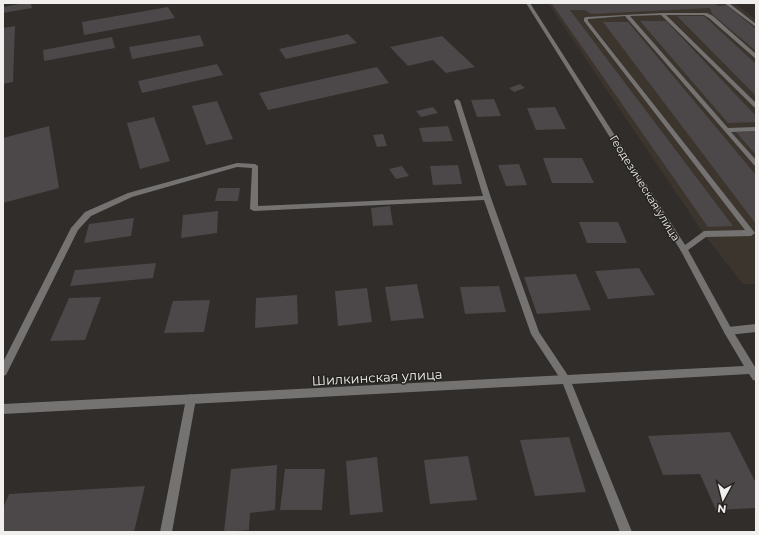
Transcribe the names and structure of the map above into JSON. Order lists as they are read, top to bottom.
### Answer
{
  "streets": {
    "street": ["Геодезическая улица", "Шилкинская улица"]
  },
  "crossings": [
    ["Геодезическая улица", "Шилкинская улица"]
  ],
  "north": "bottom"
}
